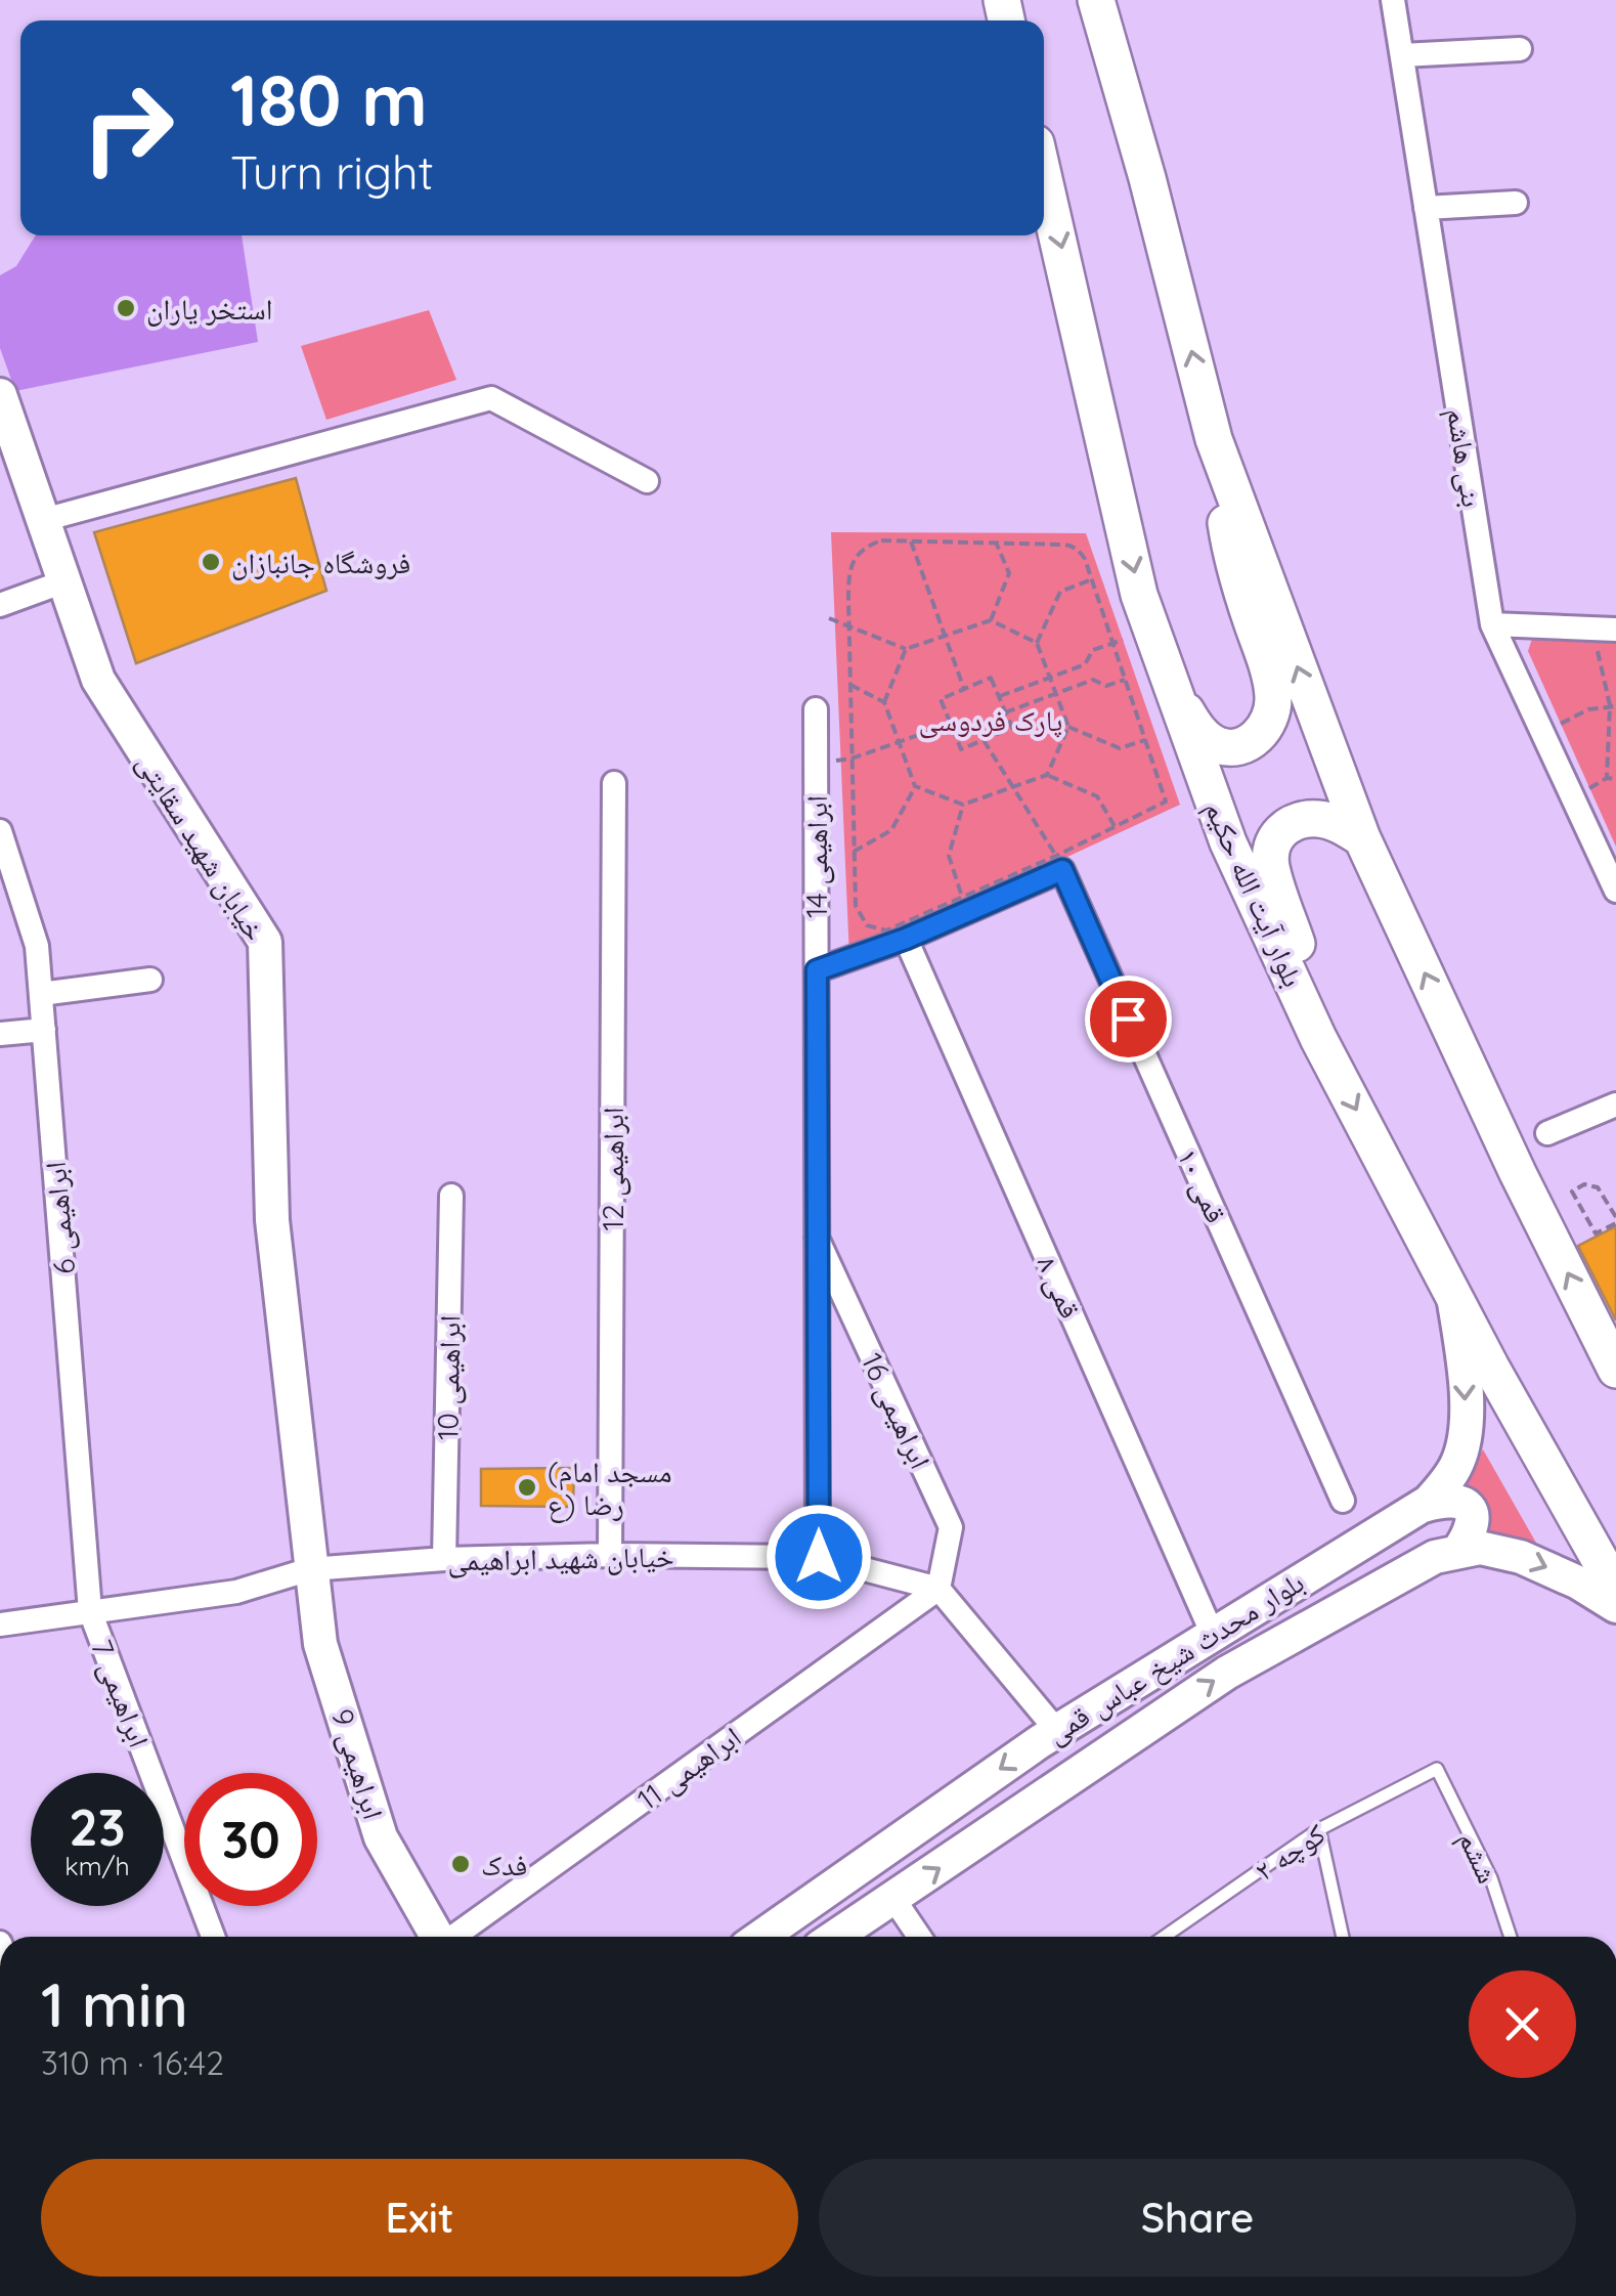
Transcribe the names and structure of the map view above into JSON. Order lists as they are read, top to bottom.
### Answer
{
  "streets": {
    "main road": [
      "خیابان شهید سقایتی",
      "بلوار آیت الله حکیم",
      "بلوار محدث شیخ عباس قمی",
      "ابراهیمی 9"
    ],
    "street": [
      "بنی هاشم",
      "ابراهیمی 14",
      "ابراهیمی 12",
      "قمی ۱۰",
      "ابراهیمی 6",
      "قمی ۸",
      "ابراهیمی 10",
      "ابراهیمی 16",
      "خیابان شهید ابراهیمی",
      "ابراهیمی 7",
      "ابراهیمی 11"
    ],
    "lane": ["کوچه ۲", "ششم"]
  },
  "crossings": [
    ["خیابان شهید سقایتی", "خیابان شهید ابراهیمی"],
    ["خیابان شهید سقایتی", "ابراهیمی 9"],
    ["ابراهیمی 14", "ابراهیمی 16"],
    ["ابراهیمی 14", "خیابان شهید ابراهیمی"],
    ["بلوار آیت الله حکیم", "بلوار محدث شیخ عباس قمی"],
    ["ابراهیمی 12", "خیابان شهید ابراهیمی"],
    ["ابراهیمی 6", "خیابان شهید ابراهیمی"],
    ["ابراهیمی 6", "ابراهیمی 7"],
    ["قمی ۸", "بلوار محدث شیخ عباس قمی"],
    ["ابراهیمی 10", "خیابان شهید ابراهیمی"],
    ["ابراهیمی 16", "خیابان شهید ابراهیمی"],
    ["ابراهیمی 16", "ابراهیمی 11"],
    ["خیابان شهید ابراهیمی", "ابراهیمی 7"],
    ["خیابان شهید ابراهیمی", "ابراهیمی 9"],
    ["خیابان شهید ابراهیمی", "ابراهیمی 11"],
    ["کوچه ۲", "ششم"]
  ],
  "parks": ["پارک فردوسی"],
  "places": [
    "استخر یاران",
    "فروشگاه جانبازان",
    "(مسجد امام رضا (ع",
    "فدک"
  ],
  "page": {
    "turn": ["180 m", "Turn right"],
    "speed": "23 km/h",
    "limit": "30",
    "heading": ["1 min", "310 m · 16:42"],
    "buttons": ["Exit", "Share"]
  }
}
